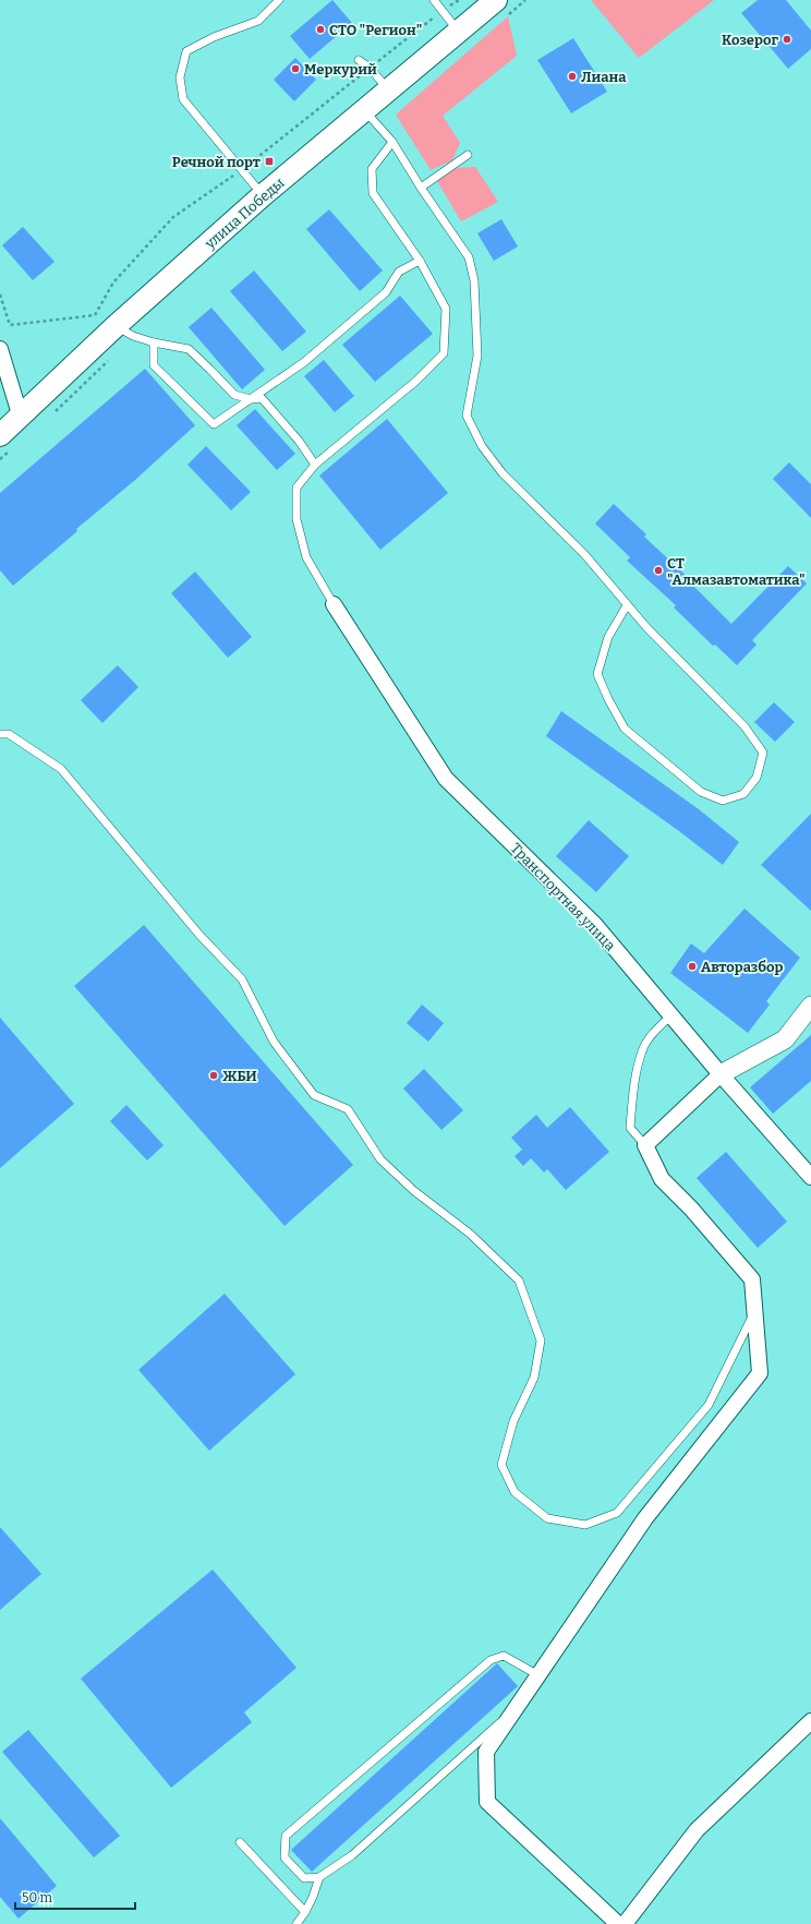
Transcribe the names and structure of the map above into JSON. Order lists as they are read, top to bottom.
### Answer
{
  "streets": {
    "main road": ["улица Победы"],
    "street": ["Транспортная улица"]
  },
  "places": {
    "other": [
      "СТО \"Регион\"",
      "Козерог",
      "Меркурий",
      "Лиана",
      "СТ \"Алмазавтоматика\"",
      "Авторазбор",
      "ЖБИ"
    ],
    "transit": ["Речной порт"]
  },
  "scale_bar": "50 m"
}
